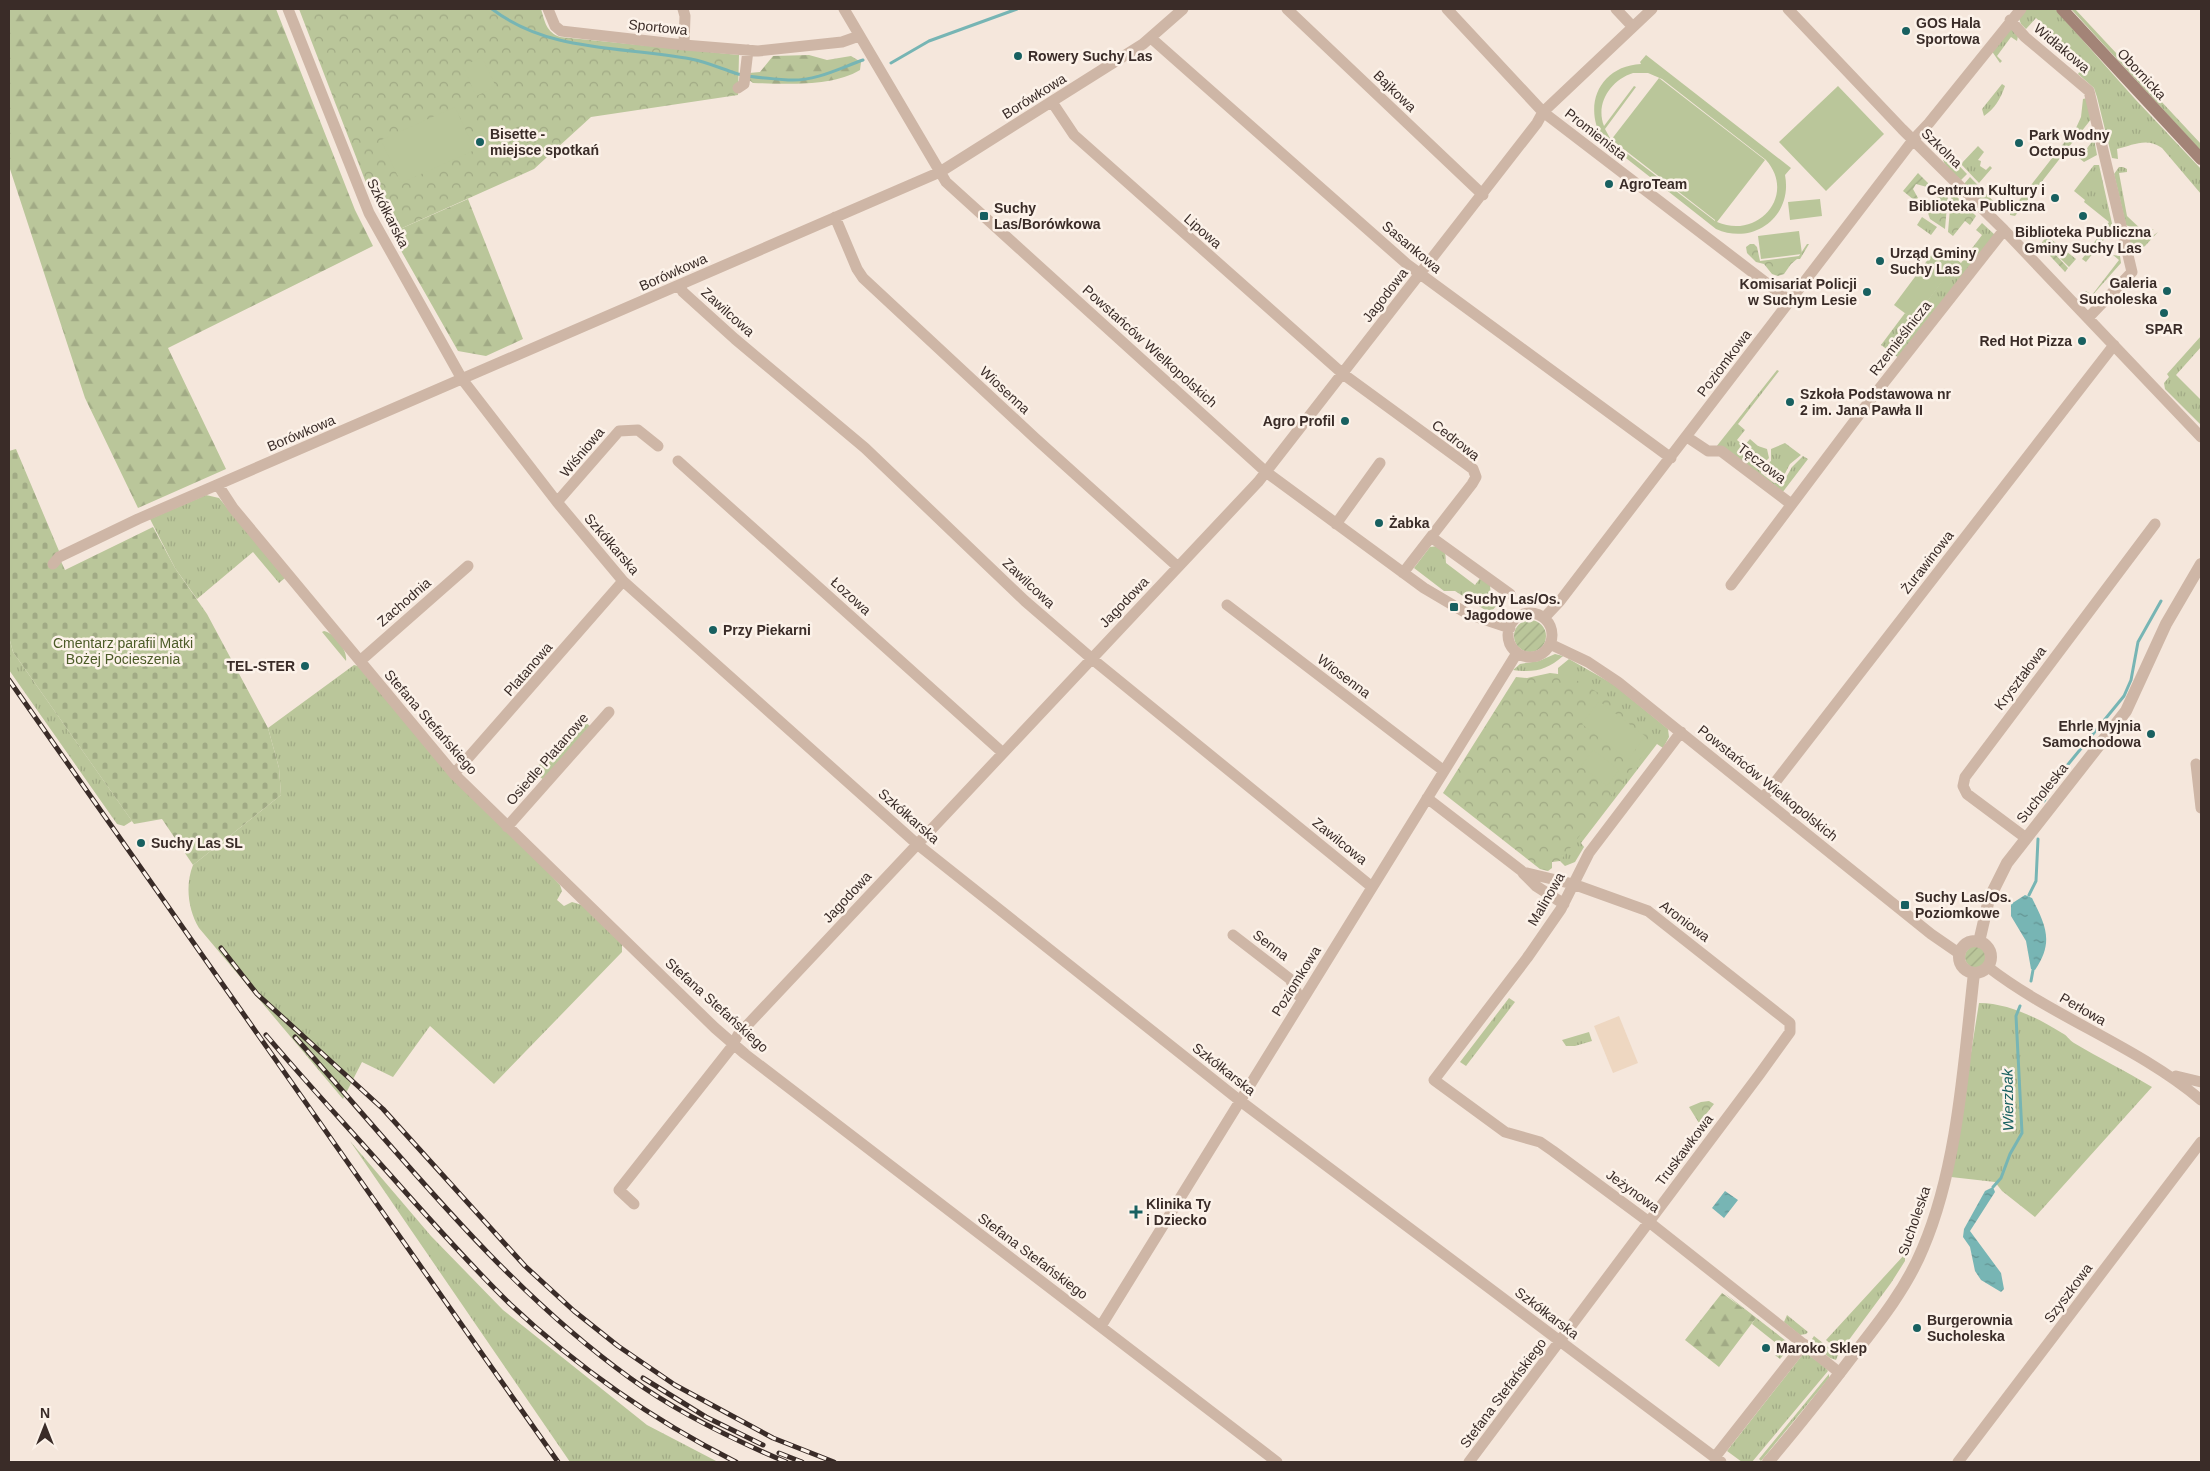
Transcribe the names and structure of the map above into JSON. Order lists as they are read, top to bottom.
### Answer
{
  "streets": {
    "main road": ["Obornicka"],
    "street": [
      "Sportowa",
      "Widłakowa",
      "Bajkowa",
      "Borówkowa",
      "Promienista",
      "Szkolna",
      "Szkółkarska",
      "Lipowa",
      "Sasankowa",
      "Jagodowa",
      "Zawilcowa",
      "Rzemieślnicza",
      "Powstańców Wielkopolskich",
      "Poziomkowa",
      "Wiosenna",
      "Cedrowa",
      "Wiśniowa",
      "Tęczowa",
      "Żurawinowa",
      "Łozowa",
      "Zachodnia",
      "Platanowa",
      "Kryształowa",
      "Stefana Stefańskiego",
      "Osiedle Platanowe",
      "Sucholeska",
      "Malinowa",
      "Aroniowa",
      "Senna",
      "Perłowa",
      "Truskawkowa",
      "Jeżynowa",
      "Szyszkowa"
    ]
  },
  "crossings": [
    ["Sportowa", "Powstańców Wielkopolskich"],
    ["Widłakowa", "Szkolna"],
    ["Widłakowa", "Poziomkowa"],
    ["Bajkowa", "Jagodowa"],
    ["Borówkowa", "Szkółkarska"],
    ["Borówkowa", "Lipowa"],
    ["Borówkowa", "Sasankowa"],
    ["Borówkowa", "Zawilcowa"],
    ["Borówkowa", "Powstańców Wielkopolskich"],
    ["Borówkowa", "Wiosenna"],
    ["Borówkowa", "Stefana Stefańskiego"],
    ["Promienista", "Jagodowa"],
    ["Promienista", "Poziomkowa"],
    ["Szkolna", "Rzemieślnicza"],
    ["Szkolna", "Poziomkowa"],
    ["Szkolna", "Żurawinowa"],
    ["Szkółkarska", "Jagodowa"],
    ["Szkółkarska", "Poziomkowa"],
    ["Szkółkarska", "Wiśniowa"],
    ["Szkółkarska", "Platanowa"],
    ["Szkółkarska", "Stefana Stefańskiego"],
    ["Szkółkarska", "Truskawkowa"],
    ["Lipowa", "Jagodowa"],
    ["Lipowa", "Cedrowa"],
    ["Sasankowa", "Jagodowa"],
    ["Sasankowa", "Poziomkowa"],
    ["Jagodowa", "Zawilcowa"],
    ["Jagodowa", "Powstańców Wielkopolskich"],
    ["Jagodowa", "Wiosenna"],
    ["Jagodowa", "Cedrowa"],
    ["Jagodowa", "Łozowa"],
    ["Jagodowa", "Stefana Stefańskiego"],
    ["Zawilcowa", "Poziomkowa"],
    ["Rzemieślnicza", "Tęczowa"],
    ["Powstańców Wielkopolskich", "Poziomkowa"],
    ["Powstańców Wielkopolskich", "Cedrowa"],
    ["Powstańców Wielkopolskich", "Żurawinowa"],
    ["Powstańców Wielkopolskich", "Sucholeska"],
    ["Powstańców Wielkopolskich", "Malinowa"],
    ["Powstańców Wielkopolskich", "Perłowa"],
    ["Poziomkowa", "Wiosenna"],
    ["Poziomkowa", "Tęczowa"],
    ["Poziomkowa", "Stefana Stefańskiego"],
    ["Poziomkowa", "Aroniowa"],
    ["Poziomkowa", "Senna"],
    ["Zachodnia", "Stefana Stefańskiego"],
    ["Platanowa", "Stefana Stefańskiego"],
    ["Kryształowa", "Sucholeska"],
    ["Stefana Stefańskiego", "Osiedle Platanowe"],
    ["Stefana Stefańskiego", "Truskawkowa"],
    ["Sucholeska", "Perłowa"],
    ["Sucholeska", "Jeżynowa"],
    ["Malinowa", "Aroniowa"],
    ["Malinowa", "Jeżynowa"],
    ["Aroniowa", "Truskawkowa"],
    ["Truskawkowa", "Jeżynowa"]
  ],
  "water": ["Wierzbak"],
  "parks": ["Cmentarz parafii Matki Bożej Pocieszenia"],
  "places": {
    "other": [
      "GOS Hala Sportowa",
      "Rowery Suchy Las",
      "Bisette - miejsce spotkań",
      "Park Wodny Octopus",
      "AgroTeam",
      "Centrum Kultury i Biblioteka Publiczna",
      "Biblioteka Publiczna Gminy Suchy Las",
      "Urząd Gminy Suchy Las",
      "Galeria Sucholeska",
      "Komisariat Policji w Suchym Lesie",
      "SPAR",
      "Red Hot Pizza",
      "Szkoła Podstawowa nr 2 im. Jana Pawła II",
      "Agro Profil",
      "Żabka",
      "Przy Piekarni",
      "TEL-STER",
      "Ehrle Myjnia Samochodowa",
      "Suchy Las SL",
      "Burgerownia Sucholeska",
      "Maroko Sklep"
    ],
    "transit": ["Suchy Las/Borówkowa", "Suchy Las/Os. Jagodowe", "Suchy Las/Os. Poziomkowe"],
    "health": ["Klinika Ty i Dziecko"]
  },
  "north": "top"
}
